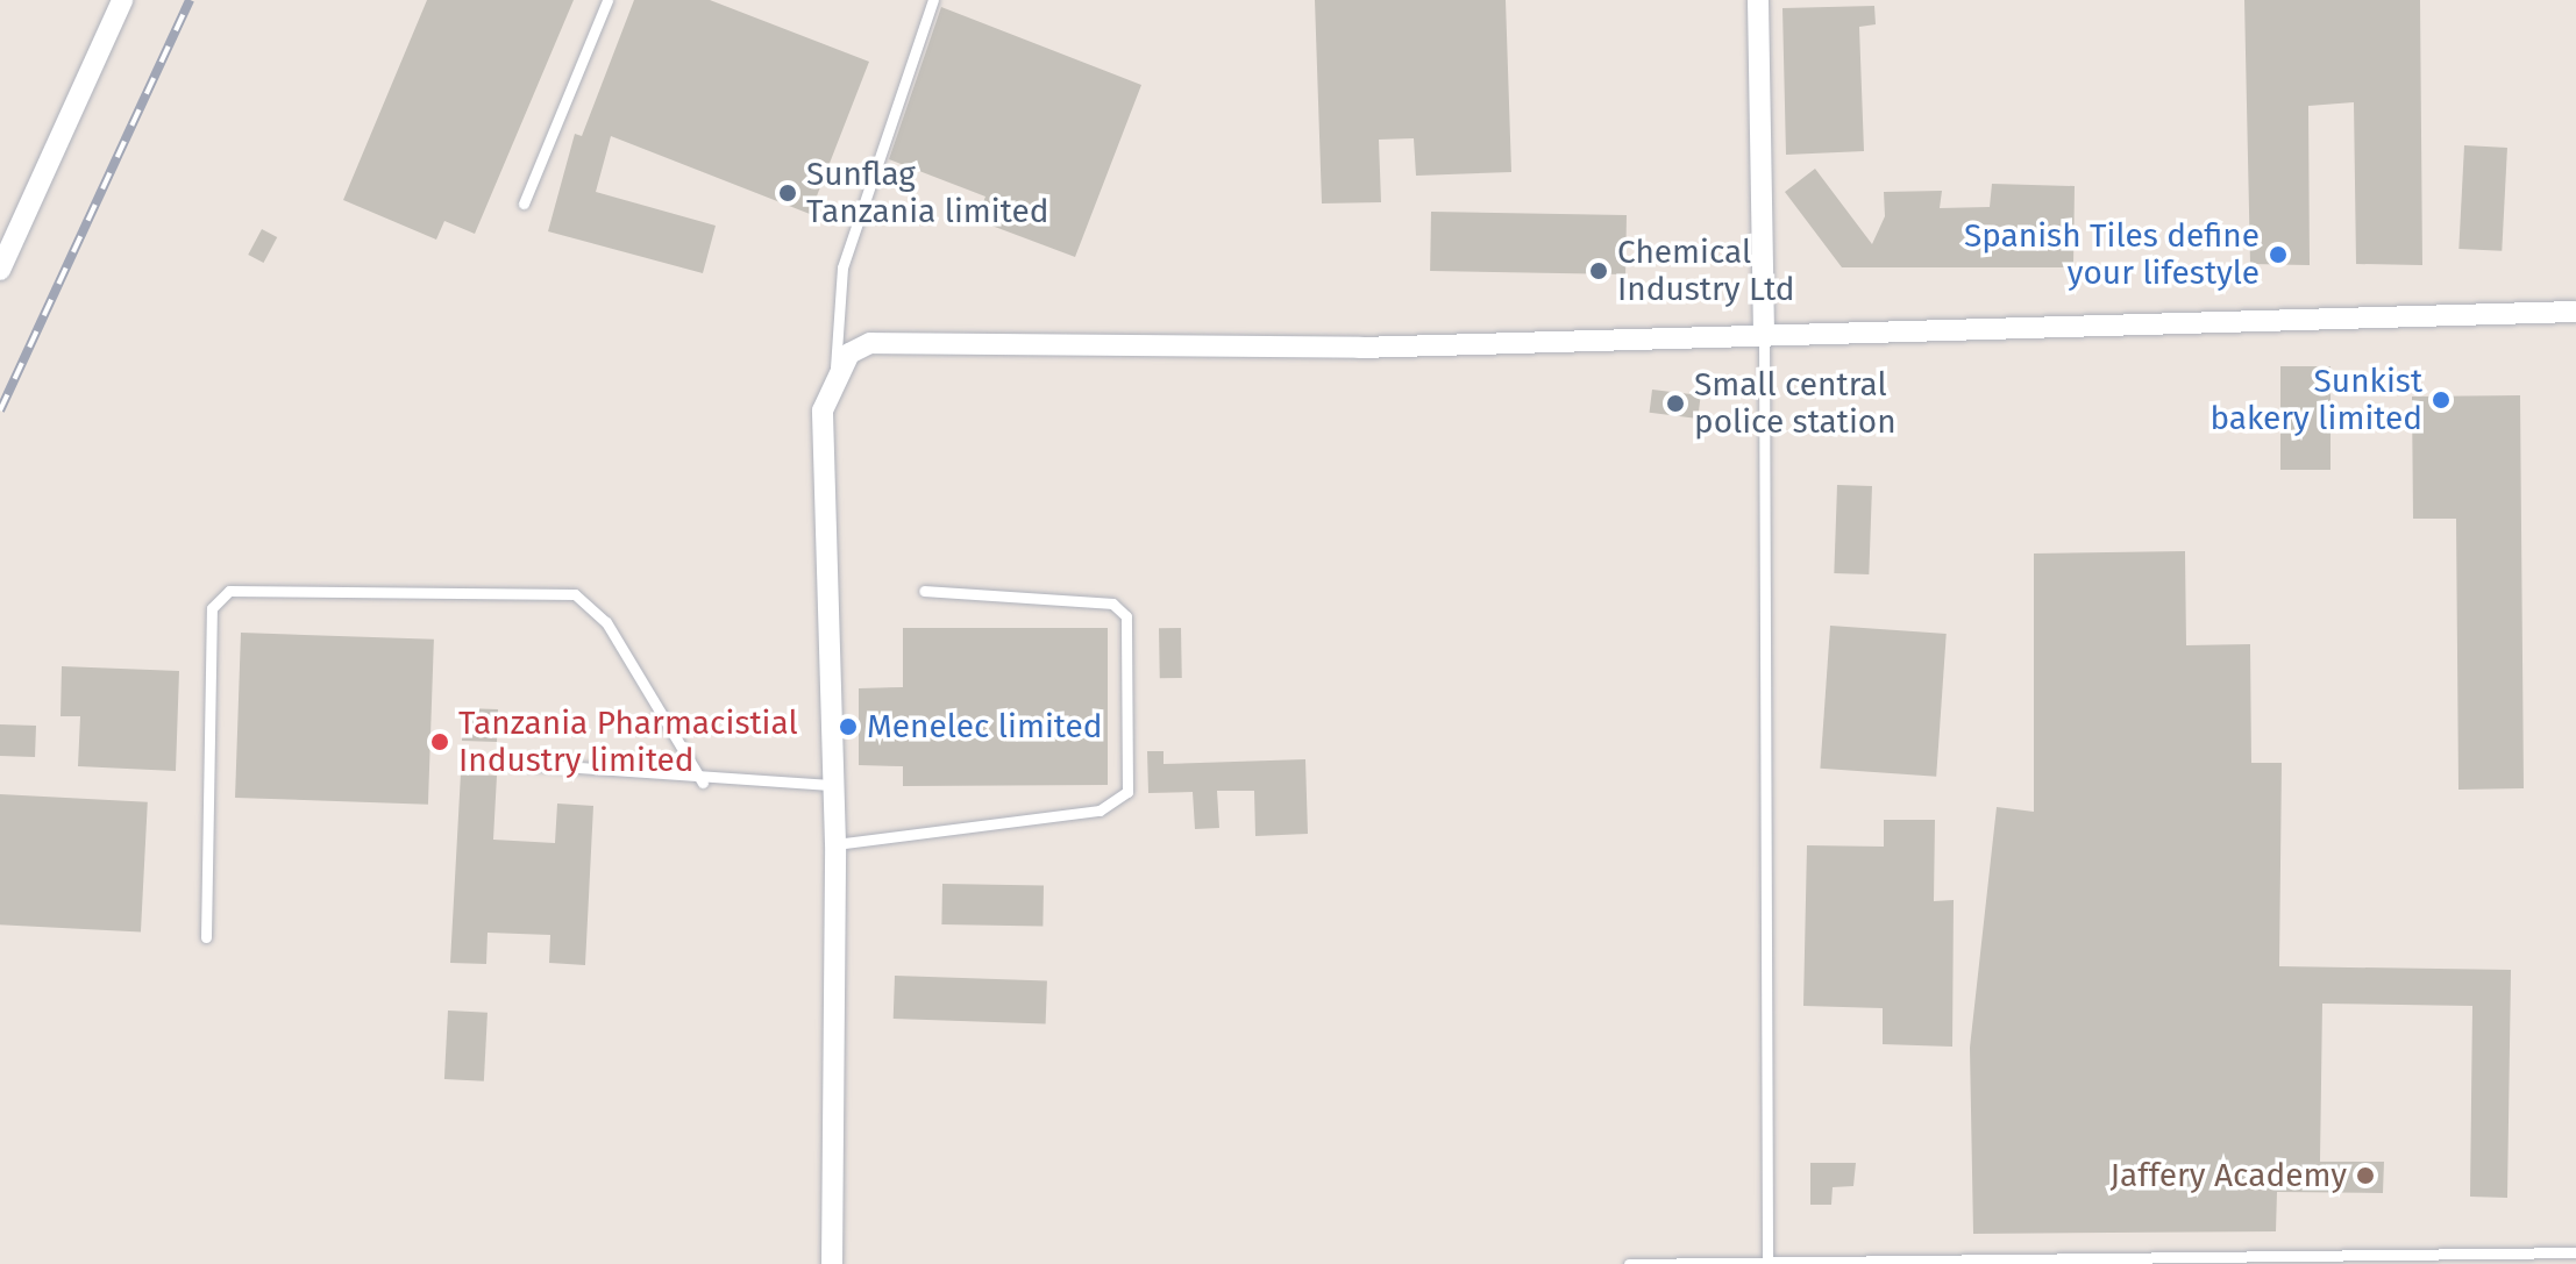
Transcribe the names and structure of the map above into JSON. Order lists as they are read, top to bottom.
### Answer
{
  "places": [
    "Sunflag Tanzania limited",
    "Spanish Tiles define your lifestyle",
    "Chemical Industry Ltd",
    "Sunkist bakery limited",
    "Small central police station",
    "Menelec limited",
    "Tanzania Pharmacistial Industry limited",
    "Jaffery Academy"
  ]
}
